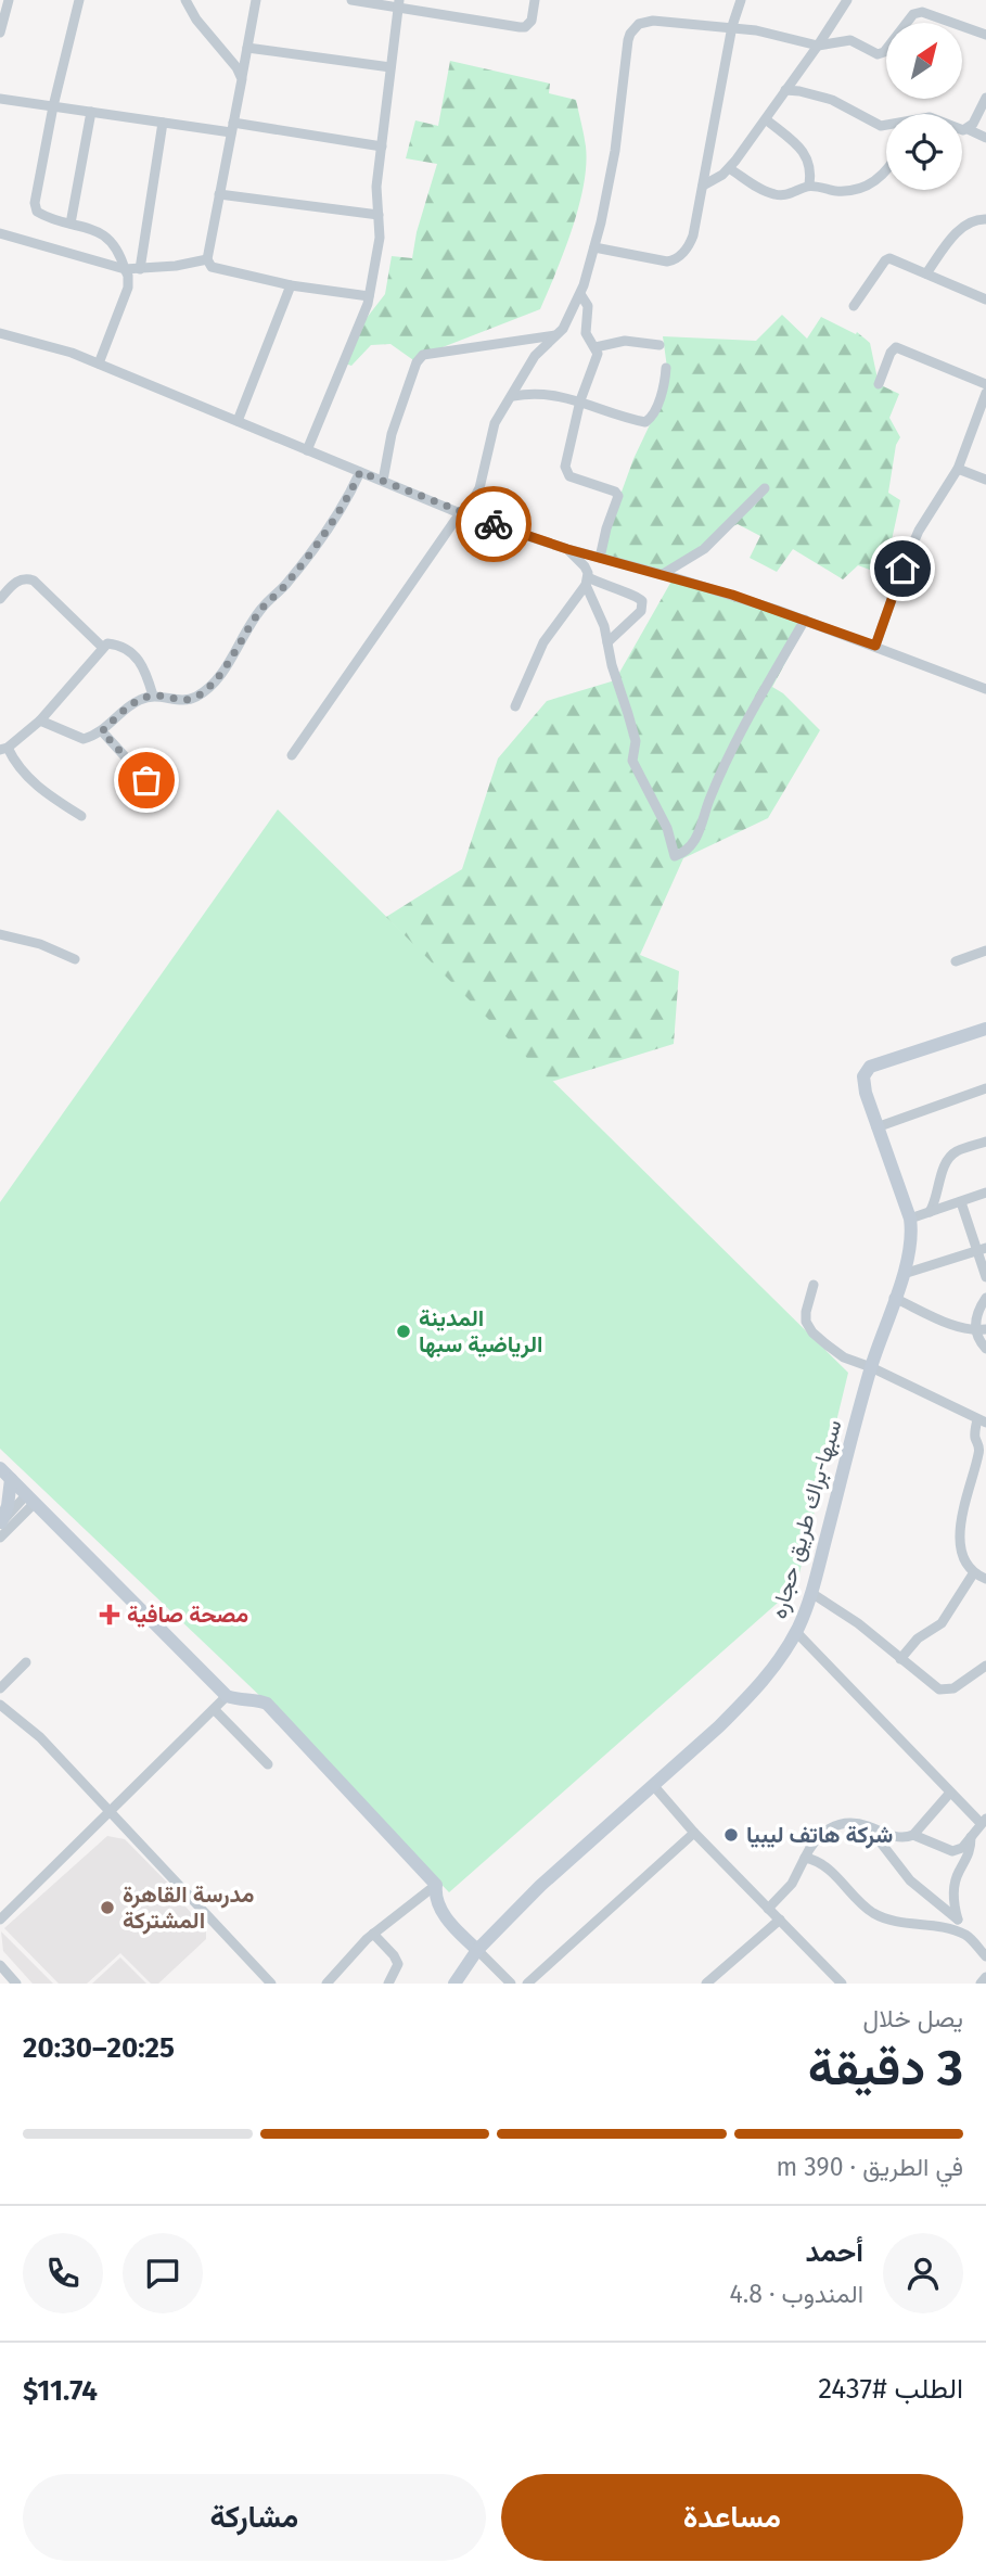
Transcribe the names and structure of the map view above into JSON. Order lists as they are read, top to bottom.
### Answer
{
  "streets": {
    "main road": ["سبها-براك طريق حجاره"]
  },
  "places": {
    "other": ["المدينة الرياضية سبها", "شركة هاتف ليبيا", "مدرسة القاهرة المشتركة"],
    "health": ["مصحة صافية"]
  },
  "north": "top right",
  "page": {
    "heading": ["3 دقيقة", "يصل خلال", "20:25–20:30"],
    "panel": [
      "أحمد",
      "المندوب · 4.8",
      "الطلب #2437",
      "$11.74"
    ],
    "bar": "في الطريق · 390 m",
    "buttons": ["مساعدة", "مشاركة"]
  }
}
